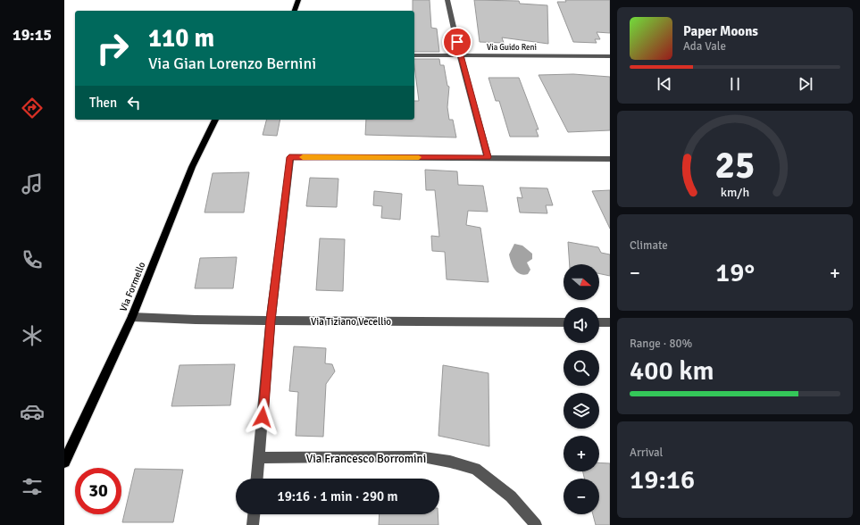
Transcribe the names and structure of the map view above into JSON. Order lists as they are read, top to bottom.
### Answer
{
  "streets": {
    "main road": ["Via Formello"],
    "street": ["Via Guido Reni", "Via Tiziano Vecellio", "Via Francesco Borromini"]
  },
  "crossings": [
    ["Via Formello", "Via Tiziano Vecellio"]
  ],
  "north": "right",
  "page": {
    "tabs": "19:15",
    "turn": ["110 m", "Via Gian Lorenzo Bernini"],
    "song": ["Paper Moons", "Ada Vale"],
    "then": "Then",
    "tile": [
      "Climate",
      ["Range · 80%", "400 km"],
      ["Arrival", "19:16"]
    ],
    "heat": ["−", "19°", "+"],
    "map_buttons": ["+", "−"],
    "limit": "30",
    "trip": "19:16 · 1 min · 290 m",
    "gauge": ["25", "km/h"]
  }
}
